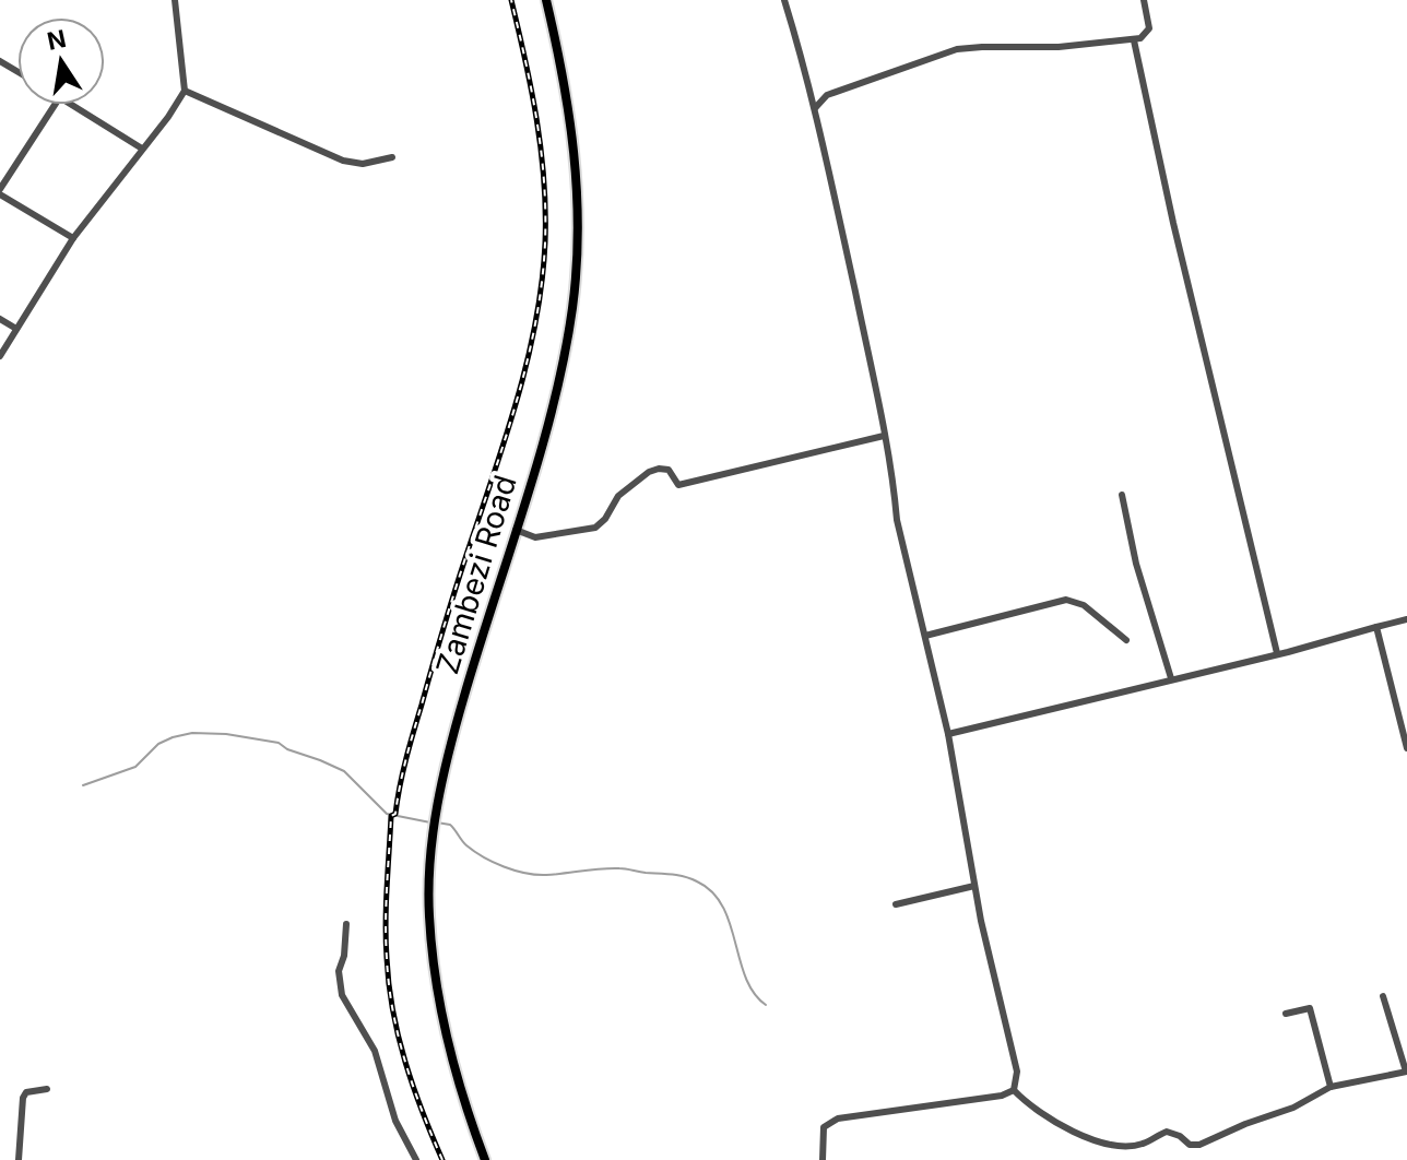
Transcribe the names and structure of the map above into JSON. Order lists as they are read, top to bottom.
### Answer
{
  "streets": {
    "main road": ["Zambezi Road"]
  },
  "north": "top"
}
